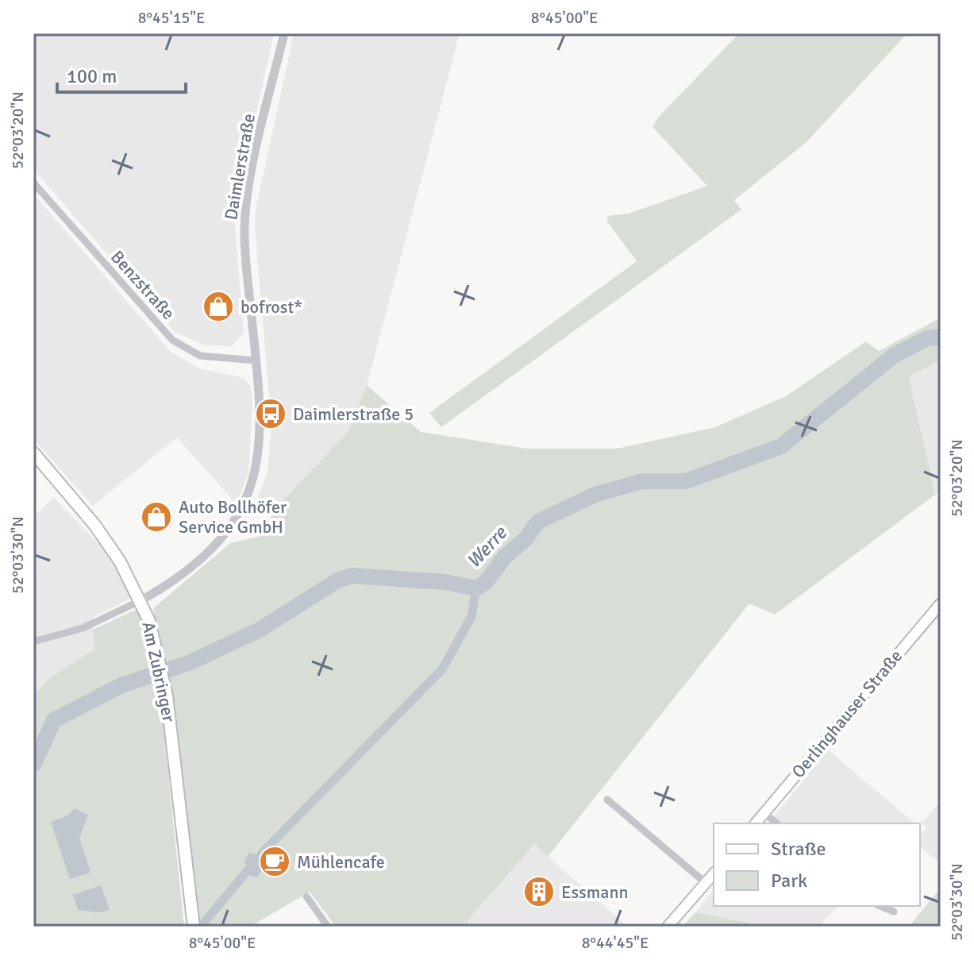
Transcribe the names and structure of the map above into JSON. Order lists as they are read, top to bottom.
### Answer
{
  "streets": {
    "main road": ["Am Zubringer", "Oerlinghauser Straße"],
    "street": ["Daimlerstraße", "Benzstraße"]
  },
  "crossings": [
    ["Daimlerstraße", "Benzstraße"],
    ["Daimlerstraße", "Am Zubringer"]
  ],
  "water": ["Werre"],
  "places": {
    "shop": ["bofrost*", "Auto Bollhöfer Service GmbH"],
    "bus stop": ["Daimlerstraße 5"],
    "cafe": ["Mühlencafe"],
    "building": ["Essmann"]
  },
  "legend": ["Straße", "Park"],
  "scale_bar": "100 m",
  "coordinates": [
    "8°45'15\"E",
    "8°45'00\"E",
    "52°03'20\"N",
    "52°03'30\"N",
    "8°44'45\"E"
  ]
}
